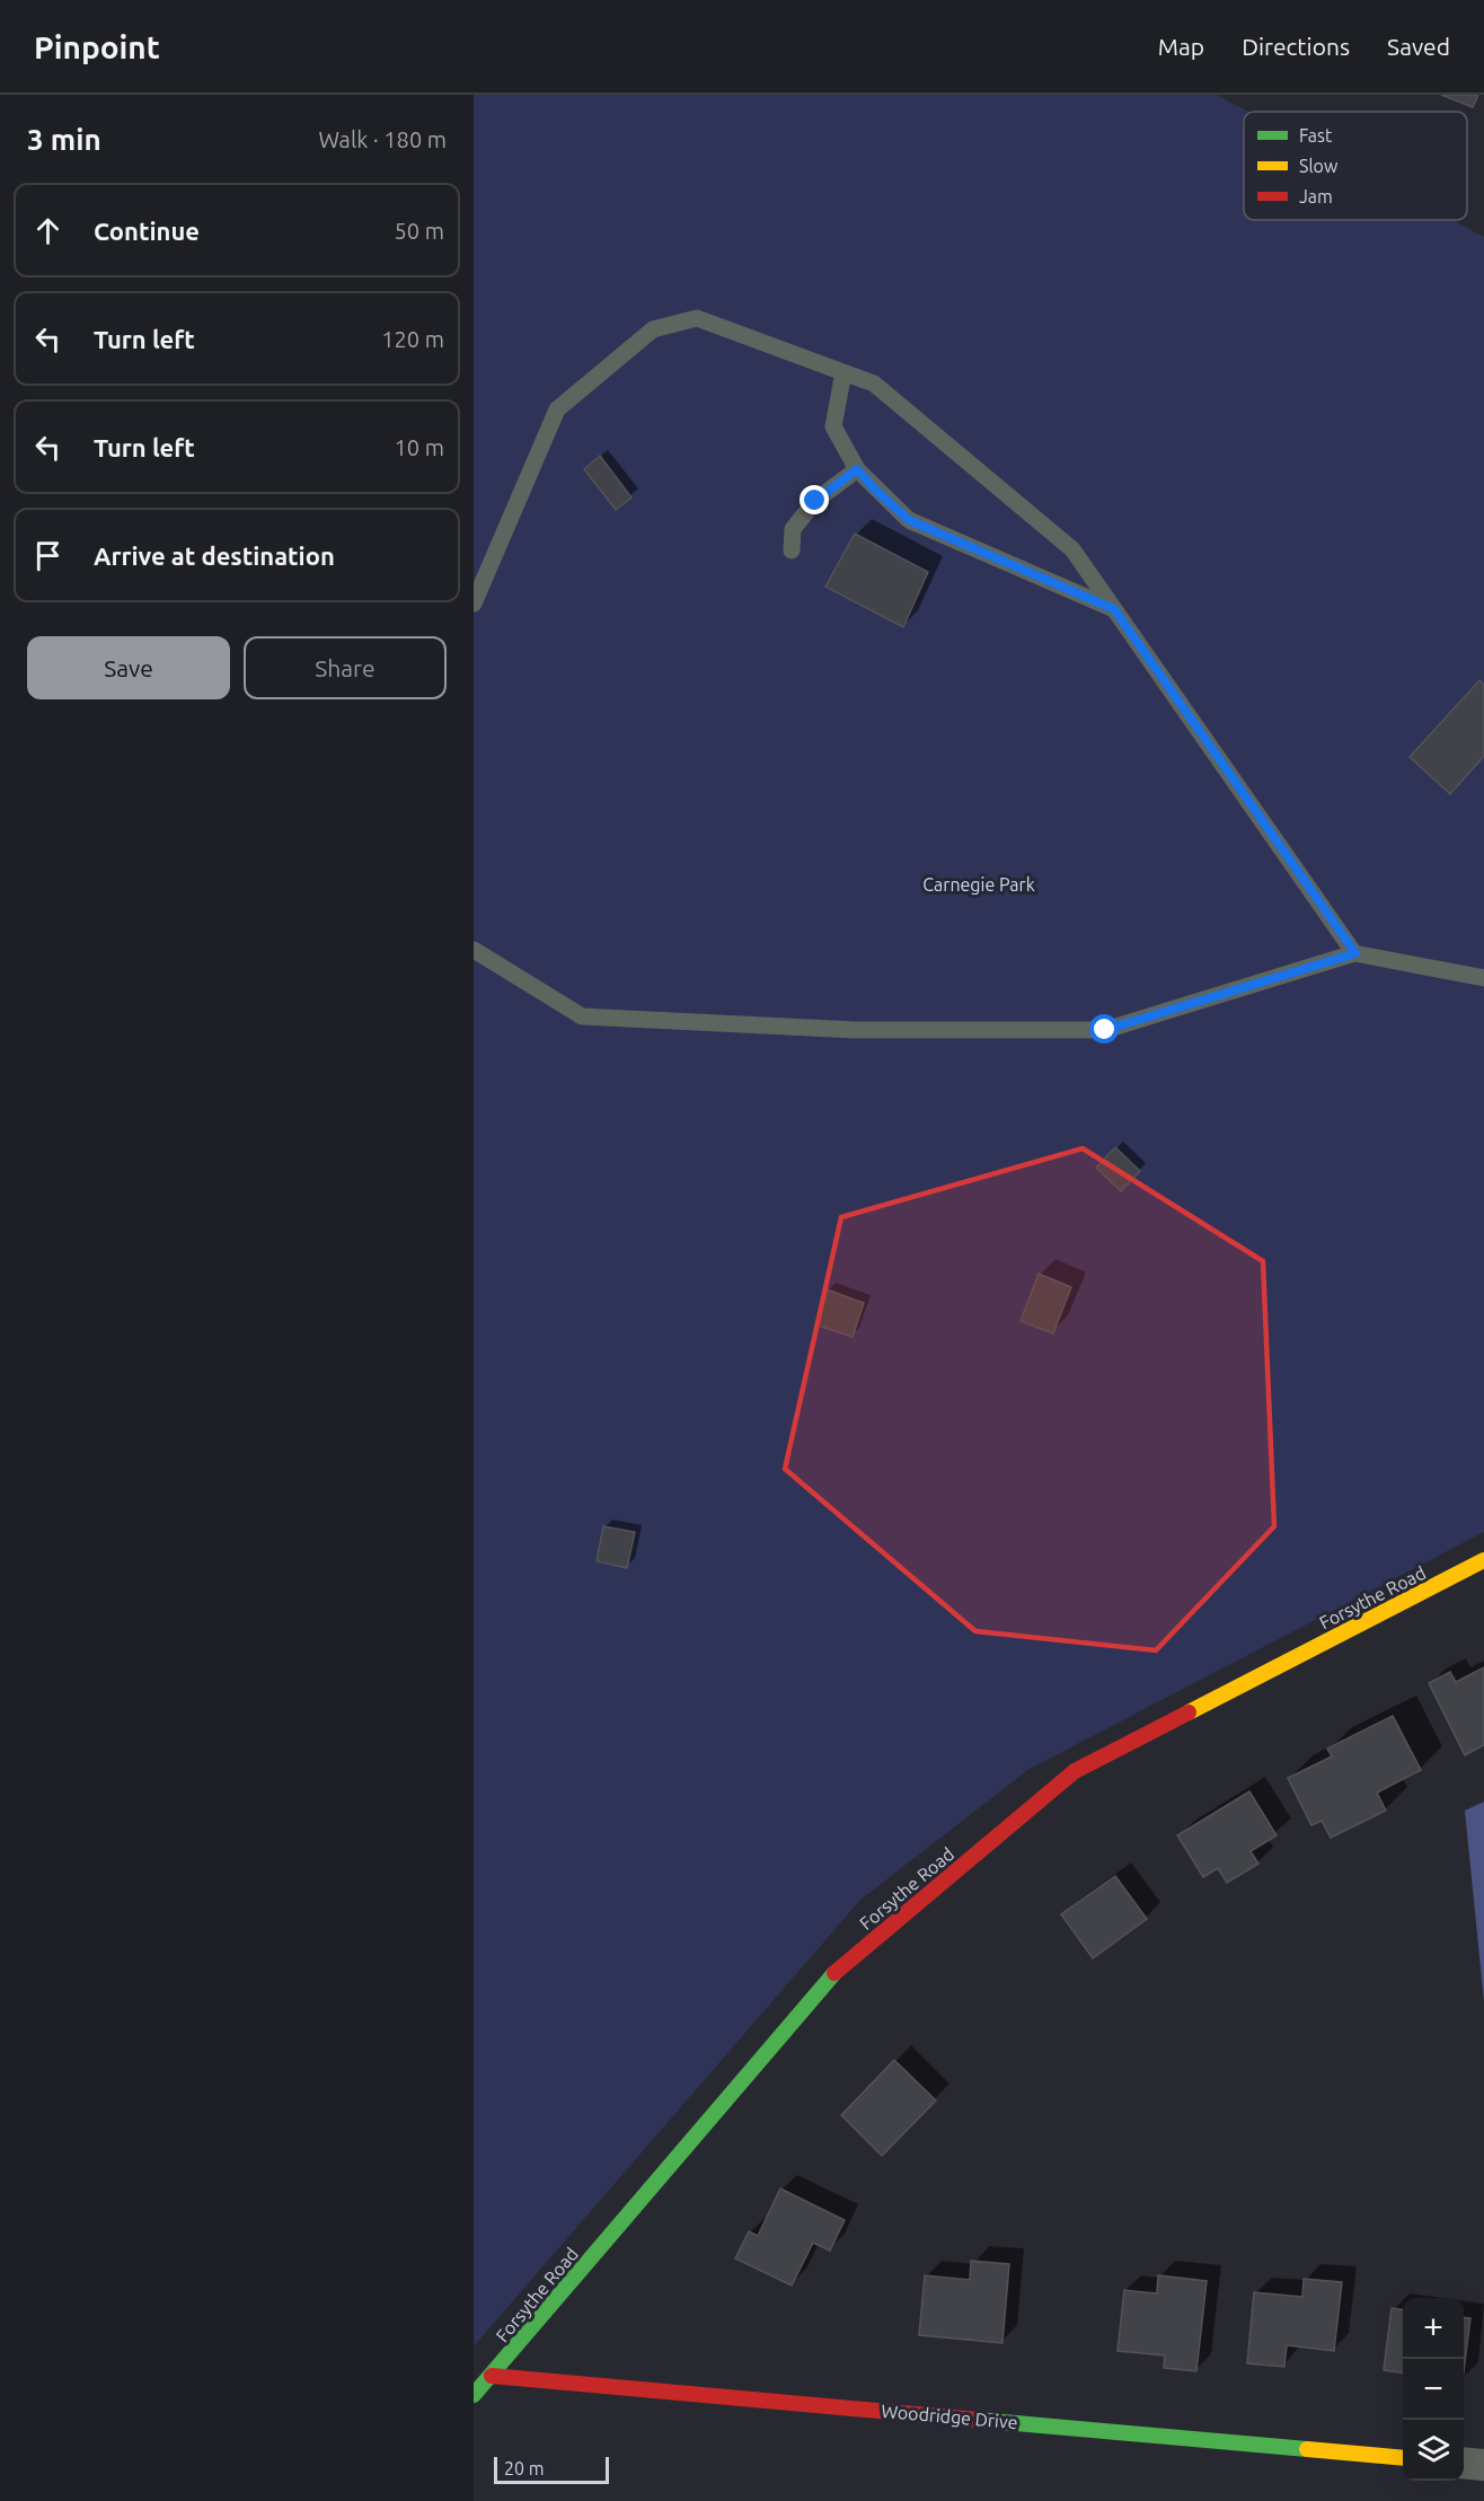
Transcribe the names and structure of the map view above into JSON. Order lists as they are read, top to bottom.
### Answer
{
  "streets": {
    "street": ["Forsythe Road", "Woodridge Drive"]
  },
  "crossings": [
    ["Forsythe Road", "Woodridge Drive"]
  ],
  "parks": ["Carnegie Park"],
  "legend": ["Fast", "Slow", "Jam"],
  "scale_bar": "20 m",
  "page": {
    "header": "Pinpoint",
    "nav": ["Map", "Directions", "Saved"],
    "heading": ["3 min", "Walk · 180 m"],
    "list": [
      ["Continue", "50 m"],
      ["Turn left", "120 m"],
      ["Turn left", "10 m"],
      "Arrive at destination"
    ],
    "buttons": ["Save", "Share"],
    "map_buttons": ["+", "−"],
    "scale": "20 m"
  }
}
